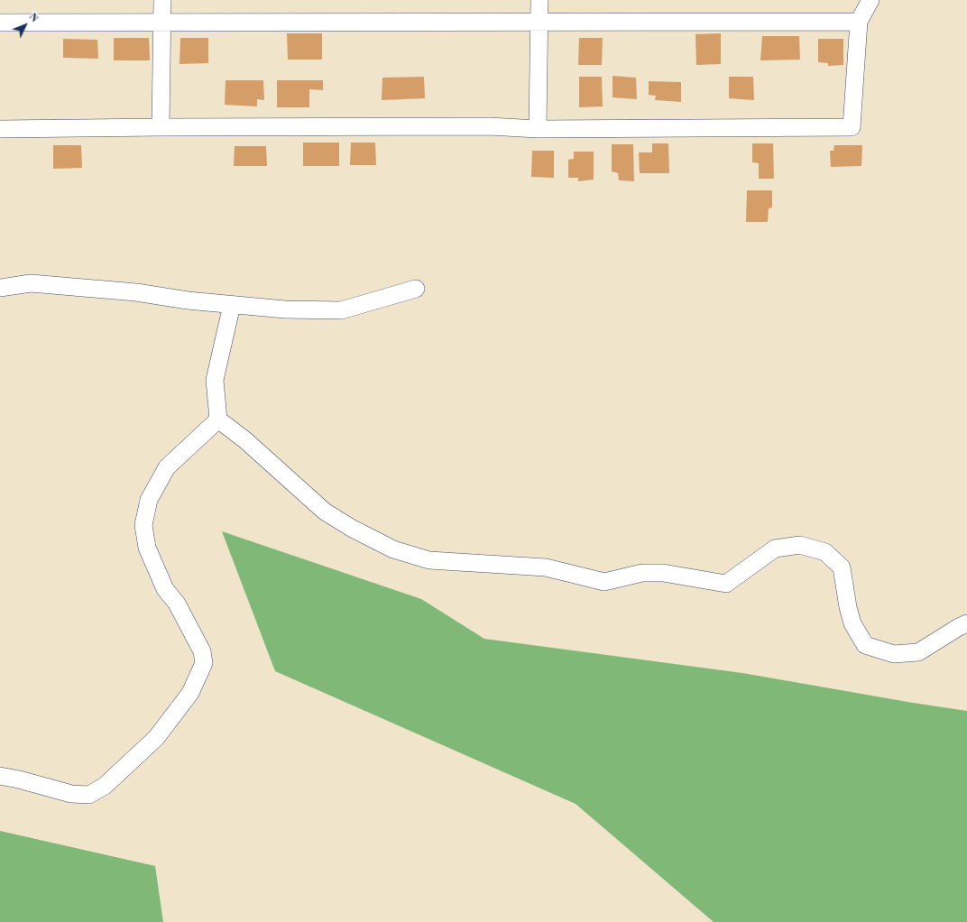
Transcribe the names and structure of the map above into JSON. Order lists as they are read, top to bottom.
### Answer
{
  "north": "top right"
}
